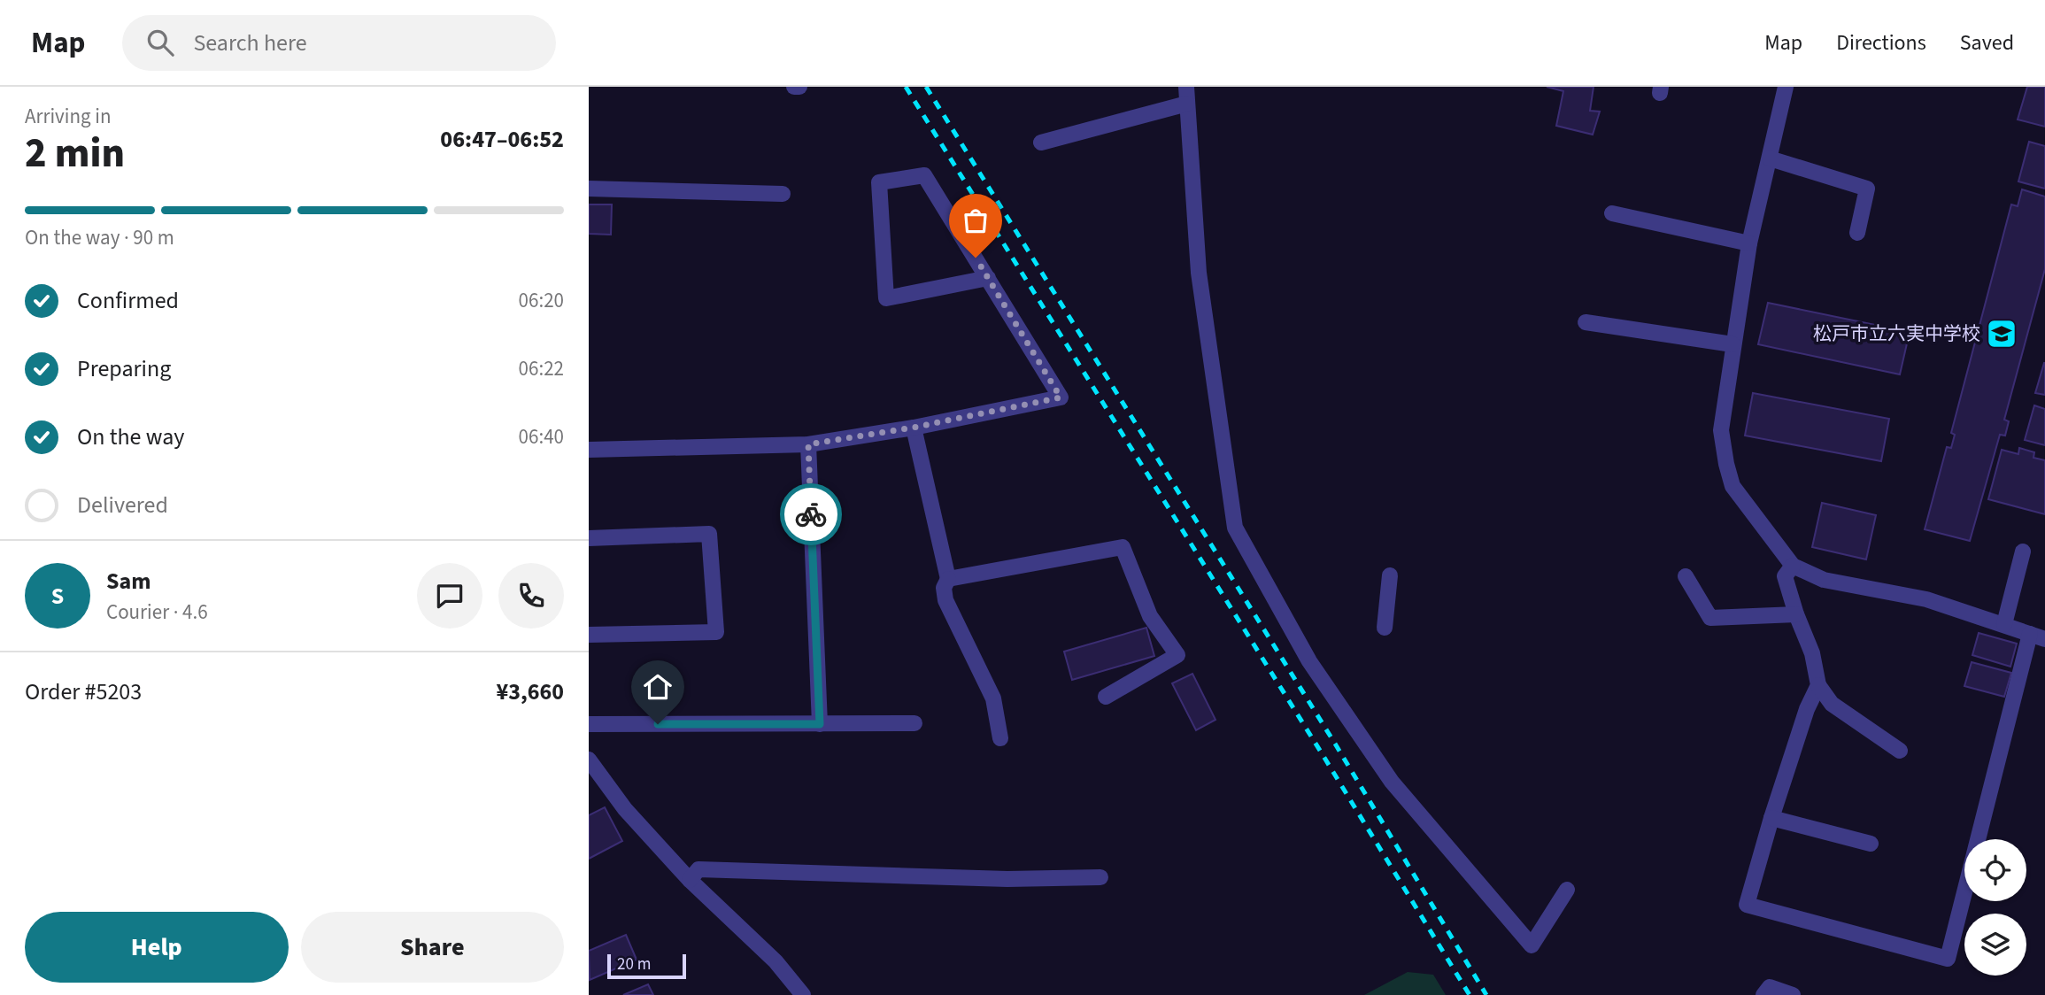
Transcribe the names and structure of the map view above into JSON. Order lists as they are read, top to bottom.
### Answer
{
  "places": {
    "school or university": ["松戸市立六実中学校"]
  },
  "scale_bar": "20 m",
  "page": {
    "header": "Map",
    "search": "Search here",
    "nav": ["Map", "Directions", "Saved"],
    "heading": ["2 min", "Arriving in", "06:47–06:52"],
    "panel": [
      "Sam",
      "Courier · 4.6",
      "Order #5203",
      "¥3,660"
    ],
    "bar": "On the way · 90 m",
    "list": [
      ["Confirmed", "06:20"],
      ["Preparing", "06:22"],
      ["On the way", "06:40"],
      "Delivered"
    ],
    "round": "S",
    "buttons": ["Help", "Share"],
    "scale": "20 m"
  }
}
